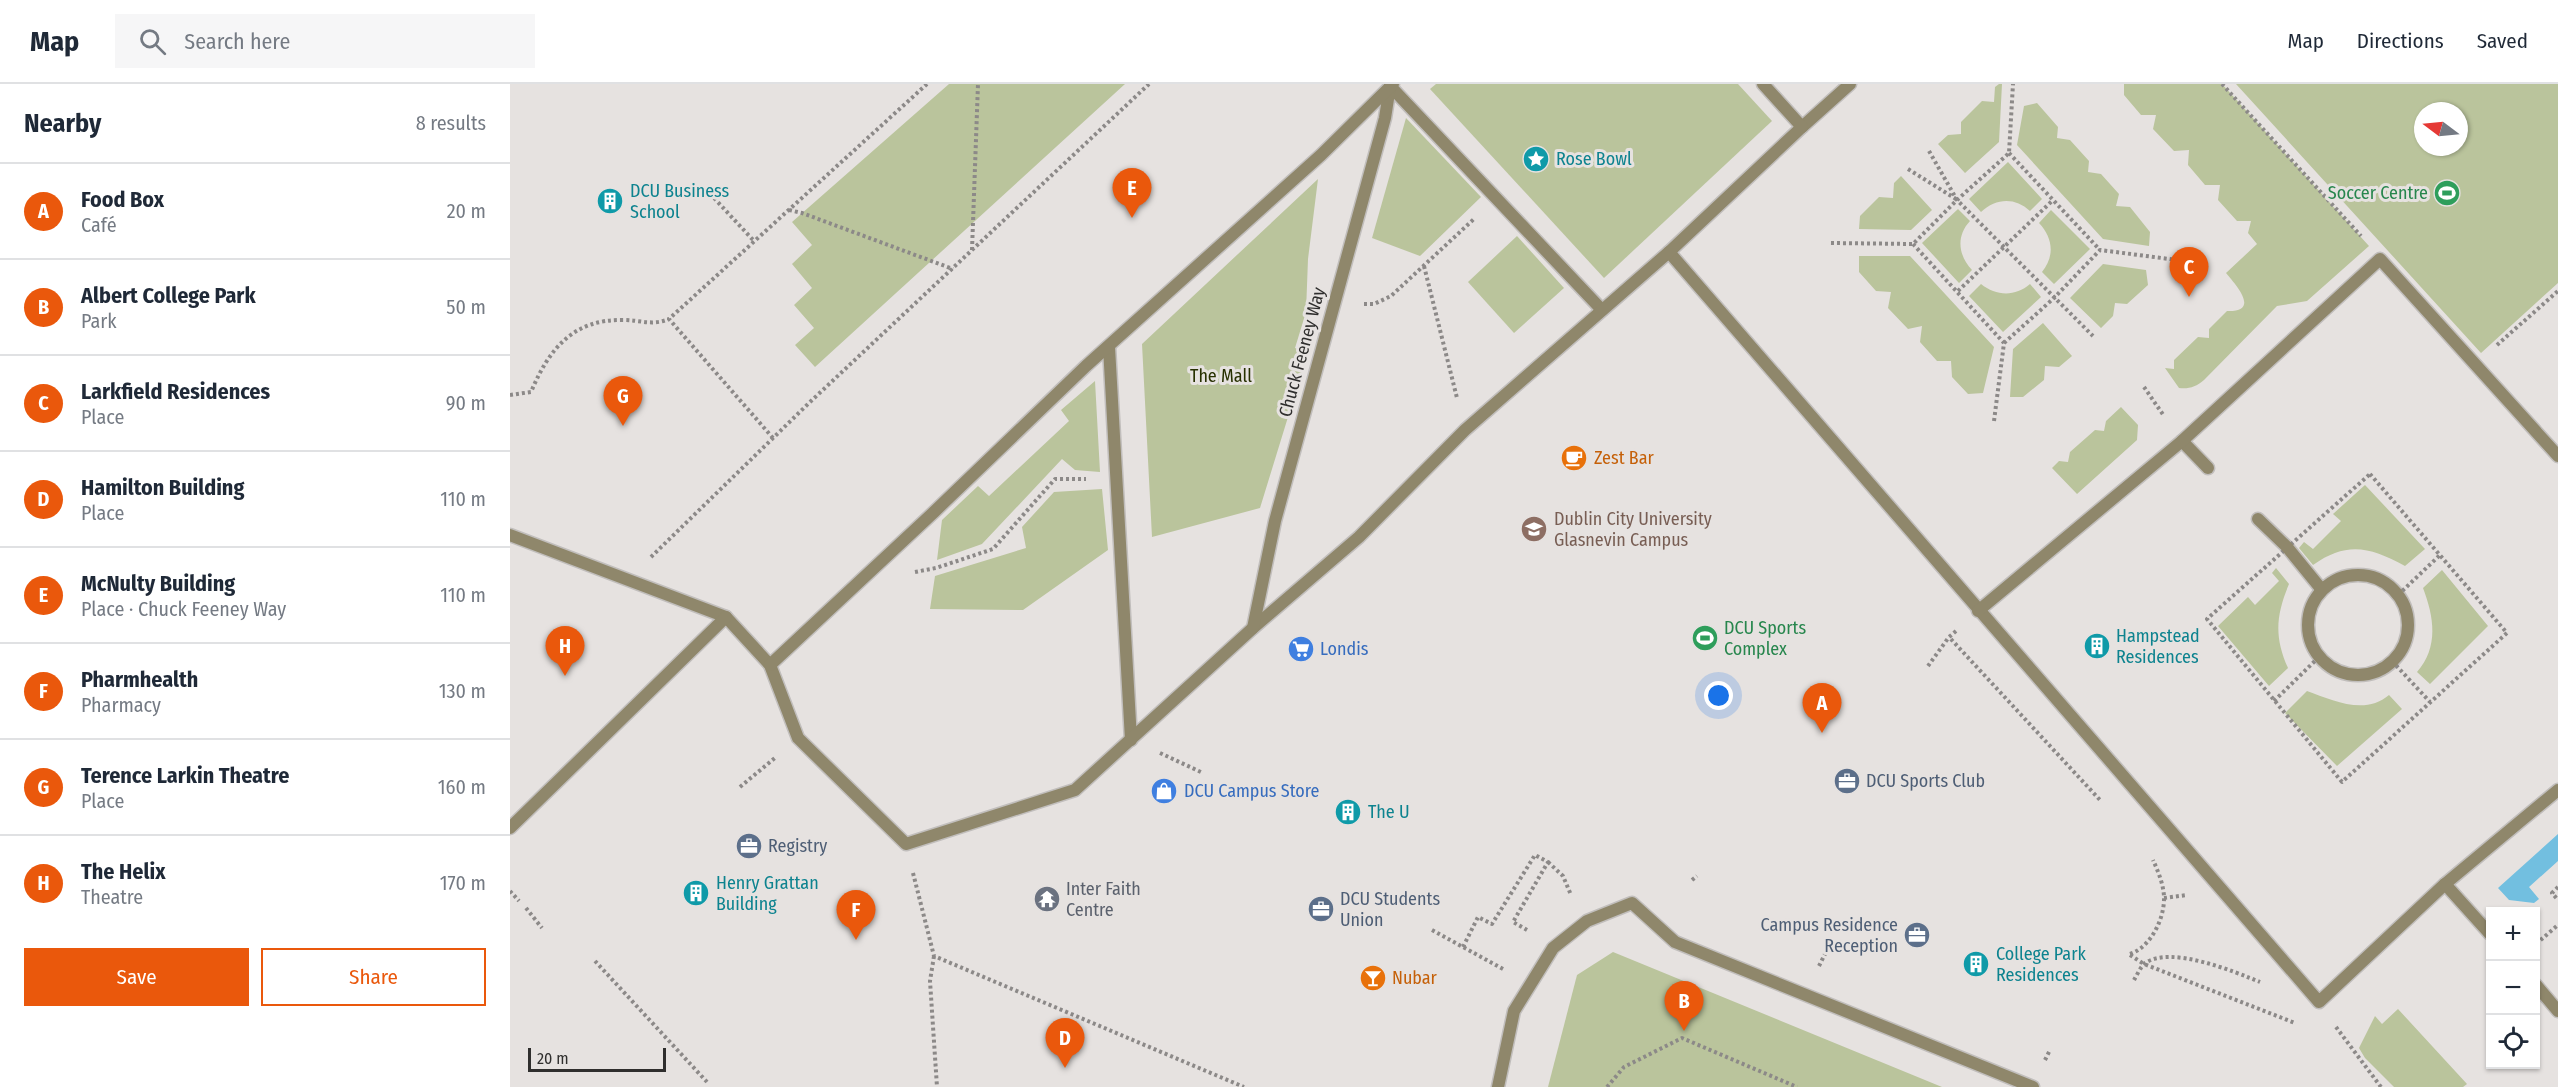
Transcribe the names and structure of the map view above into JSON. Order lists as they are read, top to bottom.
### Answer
{
  "streets": {
    "street": ["Chuck Feeney Way"]
  },
  "parks": ["The Mall"],
  "places": {
    "place": ["Rose Bowl"],
    "sports": ["Soccer Centre", "DCU Sports Complex"],
    "building": [
      "DCU Business School",
      "Hampstead Residences",
      "The U",
      "Henry Grattan Building",
      "College Park Residences"
    ],
    "cafe": ["Zest Bar"],
    "school or university": ["Dublin City University Glasnevin Campus"],
    "supermarket": ["Londis"],
    "office": [
      "DCU Sports Club",
      "Registry",
      "DCU Students Union",
      "Campus Residence Reception"
    ],
    "shop": ["DCU Campus Store"],
    "temple": ["Inter Faith Centre"],
    "bar": ["Nubar"]
  },
  "scale_bar": "20 m",
  "north": "left",
  "page": {
    "header": "Map",
    "search": "Search here",
    "nav": ["Map", "Directions", "Saved"],
    "heading": ["Nearby", "8 results"],
    "list": [
      {
        "mark": "A",
        "name": "Food Box",
        "note": "Café",
        "value": "20 m"
      },
      {
        "mark": "B",
        "name": "Albert College Park",
        "note": "Park",
        "value": "50 m"
      },
      {
        "mark": "C",
        "name": "Larkfield Residences",
        "note": "Place",
        "value": "90 m"
      },
      {
        "mark": "D",
        "name": "Hamilton Building",
        "note": "Place",
        "value": "110 m"
      },
      {
        "mark": "E",
        "name": "McNulty Building",
        "note": "Place · Chuck Feeney Way",
        "value": "110 m"
      },
      {
        "mark": "F",
        "name": "Pharmhealth",
        "note": "Pharmacy",
        "value": "130 m"
      },
      {
        "mark": "G",
        "name": "Terence Larkin Theatre",
        "note": "Place",
        "value": "160 m"
      },
      {
        "mark": "H",
        "name": "The Helix",
        "note": "Theatre",
        "value": "170 m"
      }
    ],
    "pins": [
      "E",
      "C",
      "G",
      "H",
      "A",
      "F",
      "B",
      "D"
    ],
    "map_buttons": ["+", "−"],
    "buttons": ["Save", "Share"],
    "scale": "20 m"
  }
}
